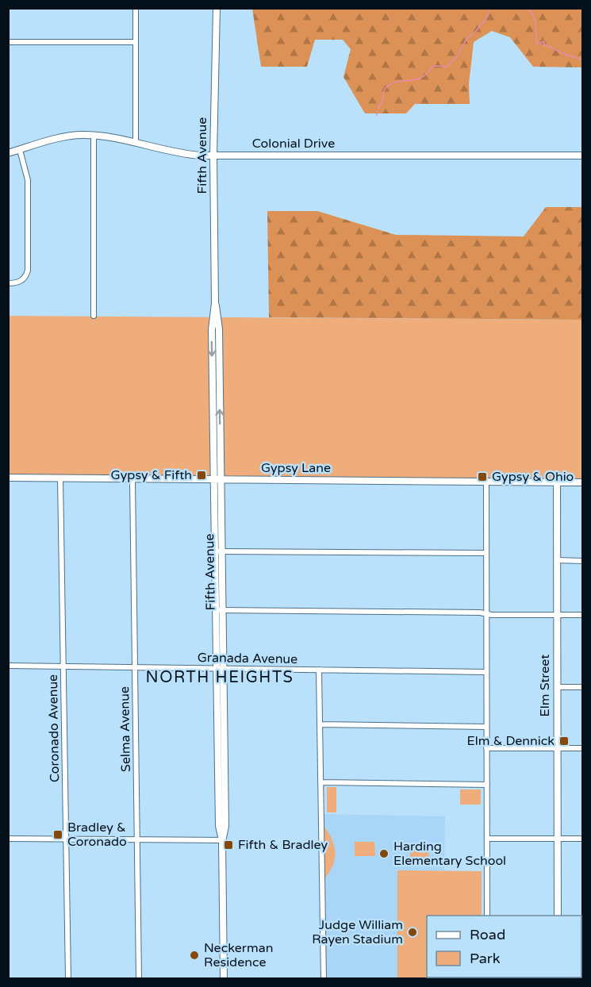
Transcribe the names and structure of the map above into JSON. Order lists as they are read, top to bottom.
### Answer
{
  "streets": {
    "street": [
      "Colonial Drive",
      "Fifth Avenue",
      "Gypsy Lane",
      "Granada Avenue",
      "Elm Street",
      "Coronado Avenue",
      "Selma Avenue"
    ]
  },
  "crossings": [
    ["Colonial Drive", "Fifth Avenue"],
    ["Fifth Avenue", "Gypsy Lane"],
    ["Fifth Avenue", "Granada Avenue"],
    ["Gypsy Lane", "Elm Street"],
    ["Gypsy Lane", "Coronado Avenue"],
    ["Gypsy Lane", "Selma Avenue"],
    ["Granada Avenue", "Coronado Avenue"],
    ["Granada Avenue", "Selma Avenue"]
  ],
  "districts": ["NORTH HEIGHTS"],
  "places": {
    "transit": [
      "Gypsy & Fifth",
      "Gypsy & Ohio",
      "Elm & Dennick",
      "Bradley & Coronado",
      "Fifth & Bradley"
    ],
    "other": ["Harding Elementary School", "Judge William Rayen Stadium", "Neckerman Residence"]
  },
  "legend": ["Road", "Park"]
}
